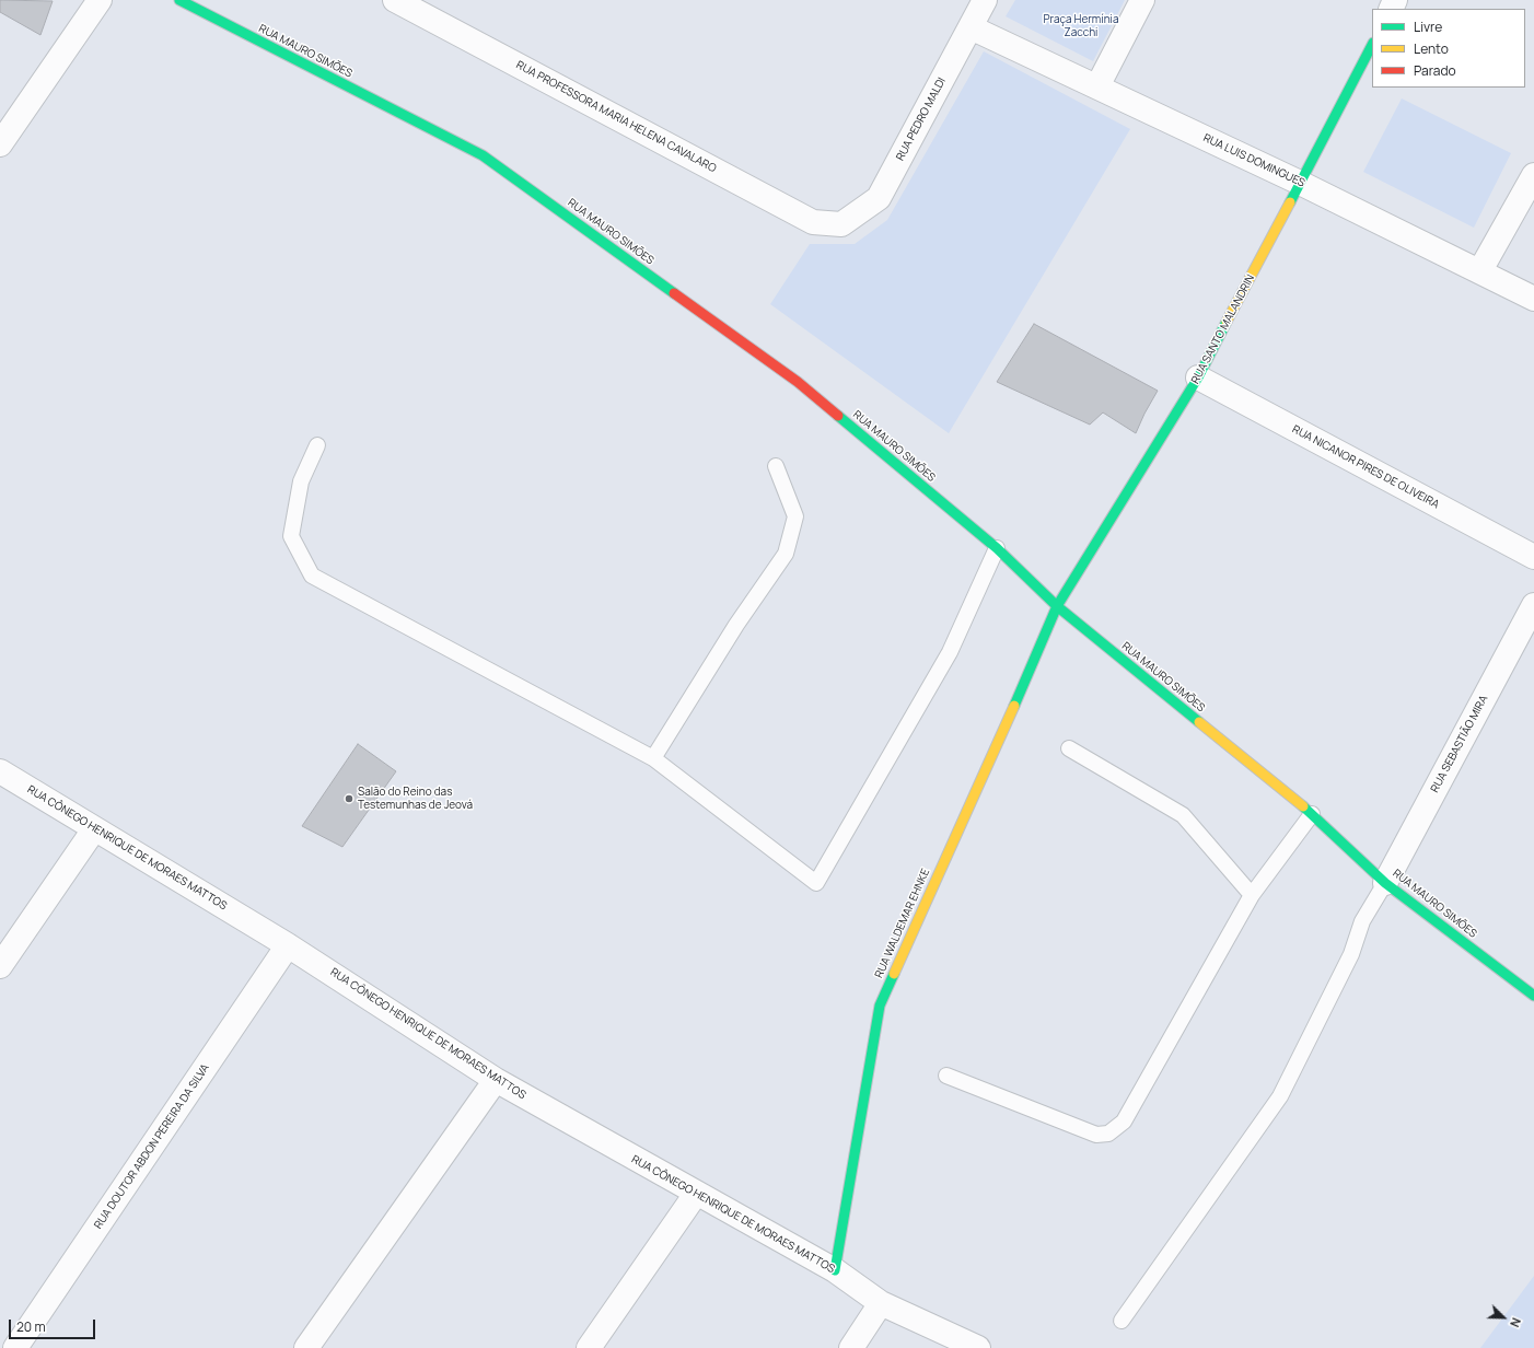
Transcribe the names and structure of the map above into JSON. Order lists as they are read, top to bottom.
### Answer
{
  "streets": {
    "street": [
      "RUA MAURO SIMÕES",
      "RUA PROFESSORA MARIA HELENA CAVALARO",
      "RUA PEDRO MALDI",
      "RUA LUIS DOMINGUES",
      "RUA SANTO MALANDRIN",
      "RUA NICANOR PIRES DE OLIVEIRA",
      "RUA SEBASTIÃO MIRA",
      "RUA CÔNEGO HENRIQUE DE MORAES MATTOS",
      "RUA WALDEMAR EHNKE",
      "RUA DOUTOR ABDON PEREIRA DA SILVA"
    ]
  },
  "crossings": [
    ["RUA MAURO SIMÕES", "RUA SANTO MALANDRIN"],
    ["RUA MAURO SIMÕES", "RUA SEBASTIÃO MIRA"],
    ["RUA MAURO SIMÕES", "RUA WALDEMAR EHNKE"],
    ["RUA PROFESSORA MARIA HELENA CAVALARO", "RUA PEDRO MALDI"],
    ["RUA PEDRO MALDI", "RUA LUIS DOMINGUES"],
    ["RUA LUIS DOMINGUES", "RUA SANTO MALANDRIN"],
    ["RUA SANTO MALANDRIN", "RUA NICANOR PIRES DE OLIVEIRA"],
    ["RUA SANTO MALANDRIN", "RUA WALDEMAR EHNKE"],
    ["RUA CÔNEGO HENRIQUE DE MORAES MATTOS", "RUA WALDEMAR EHNKE"],
    ["RUA CÔNEGO HENRIQUE DE MORAES MATTOS", "RUA DOUTOR ABDON PEREIRA DA SILVA"]
  ],
  "parks": ["Praça Hermínia Zacchi"],
  "places": ["Salão do Reino das Testemunhas de Jeová"],
  "legend": ["Livre", "Lento", "Parado"],
  "scale_bar": "20 m",
  "north": "bottom right"
}
